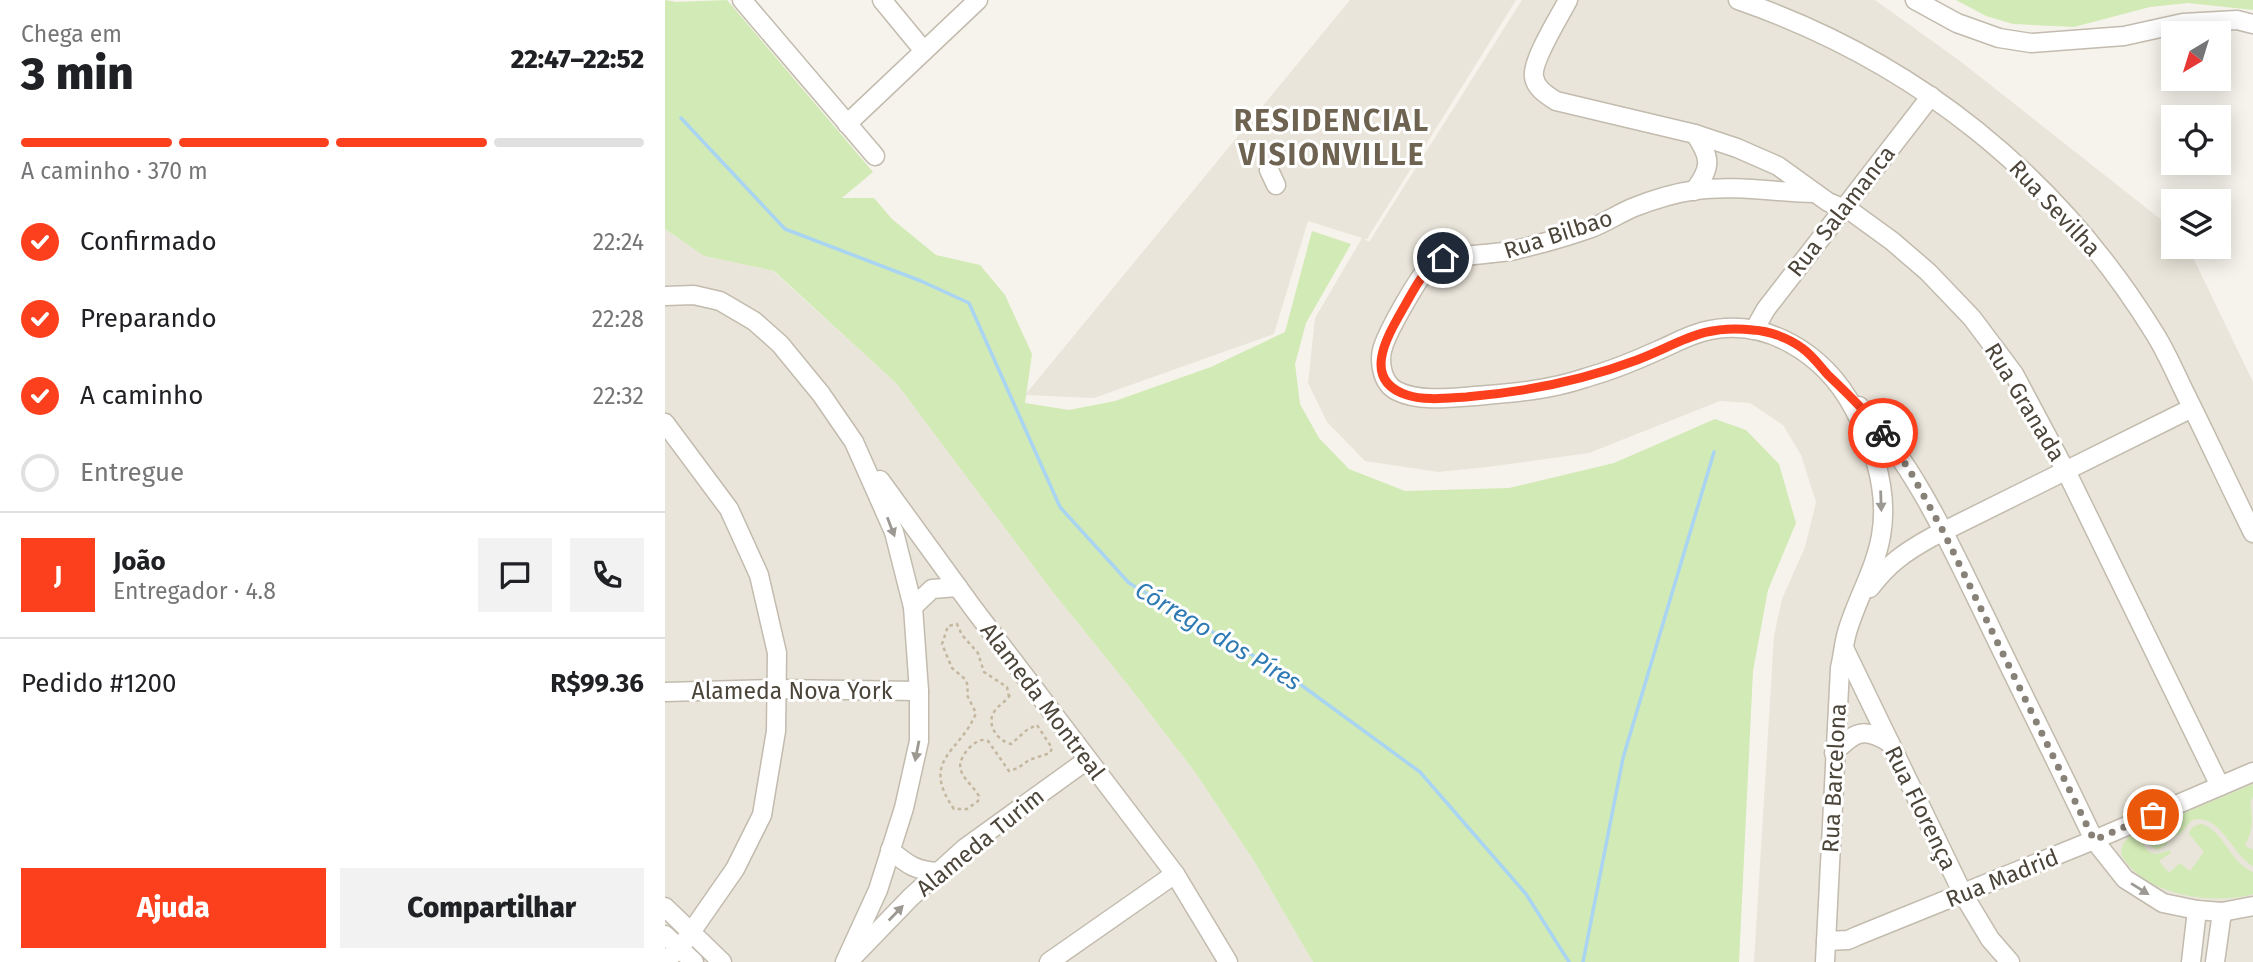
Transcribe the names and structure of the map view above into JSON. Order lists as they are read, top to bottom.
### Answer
{
  "streets": {
    "street": [
      "Rua Sevilha",
      "Rua Salamanca",
      "Rua Bilbao",
      "Rua Granada",
      "Alameda Nova York",
      "Alameda Montreal",
      "Rua Barcelona",
      "Rua Florença",
      "Alameda Turim",
      "Rua Madrid"
    ]
  },
  "crossings": [
    ["Rua Sevilha", "Rua Salamanca"],
    ["Rua Salamanca", "Rua Bilbao"],
    ["Rua Salamanca", "Rua Granada"],
    ["Rua Bilbao", "Rua Granada"],
    ["Rua Bilbao", "Rua Barcelona"],
    ["Rua Granada", "Rua Madrid"],
    ["Alameda Montreal", "Alameda Turim"],
    ["Rua Barcelona", "Rua Florença"],
    ["Rua Barcelona", "Rua Madrid"],
    ["Rua Florença", "Rua Madrid"]
  ],
  "districts": ["RESIDENCIAL VISIONVILLE"],
  "water": ["Córrego dos Píres"],
  "north": "bottom left",
  "page": {
    "heading": ["3 min", "Chega em", "22:47–22:52"],
    "panel": [
      "João",
      "Entregador · 4.8",
      "Pedido #1200",
      "R$99.36"
    ],
    "bar": "A caminho · 370 m",
    "list": [
      ["Confirmado", "22:24"],
      ["Preparando", "22:28"],
      ["A caminho", "22:32"],
      "Entregue"
    ],
    "round": "J",
    "buttons": ["Ajuda", "Compartilhar"]
  }
}
